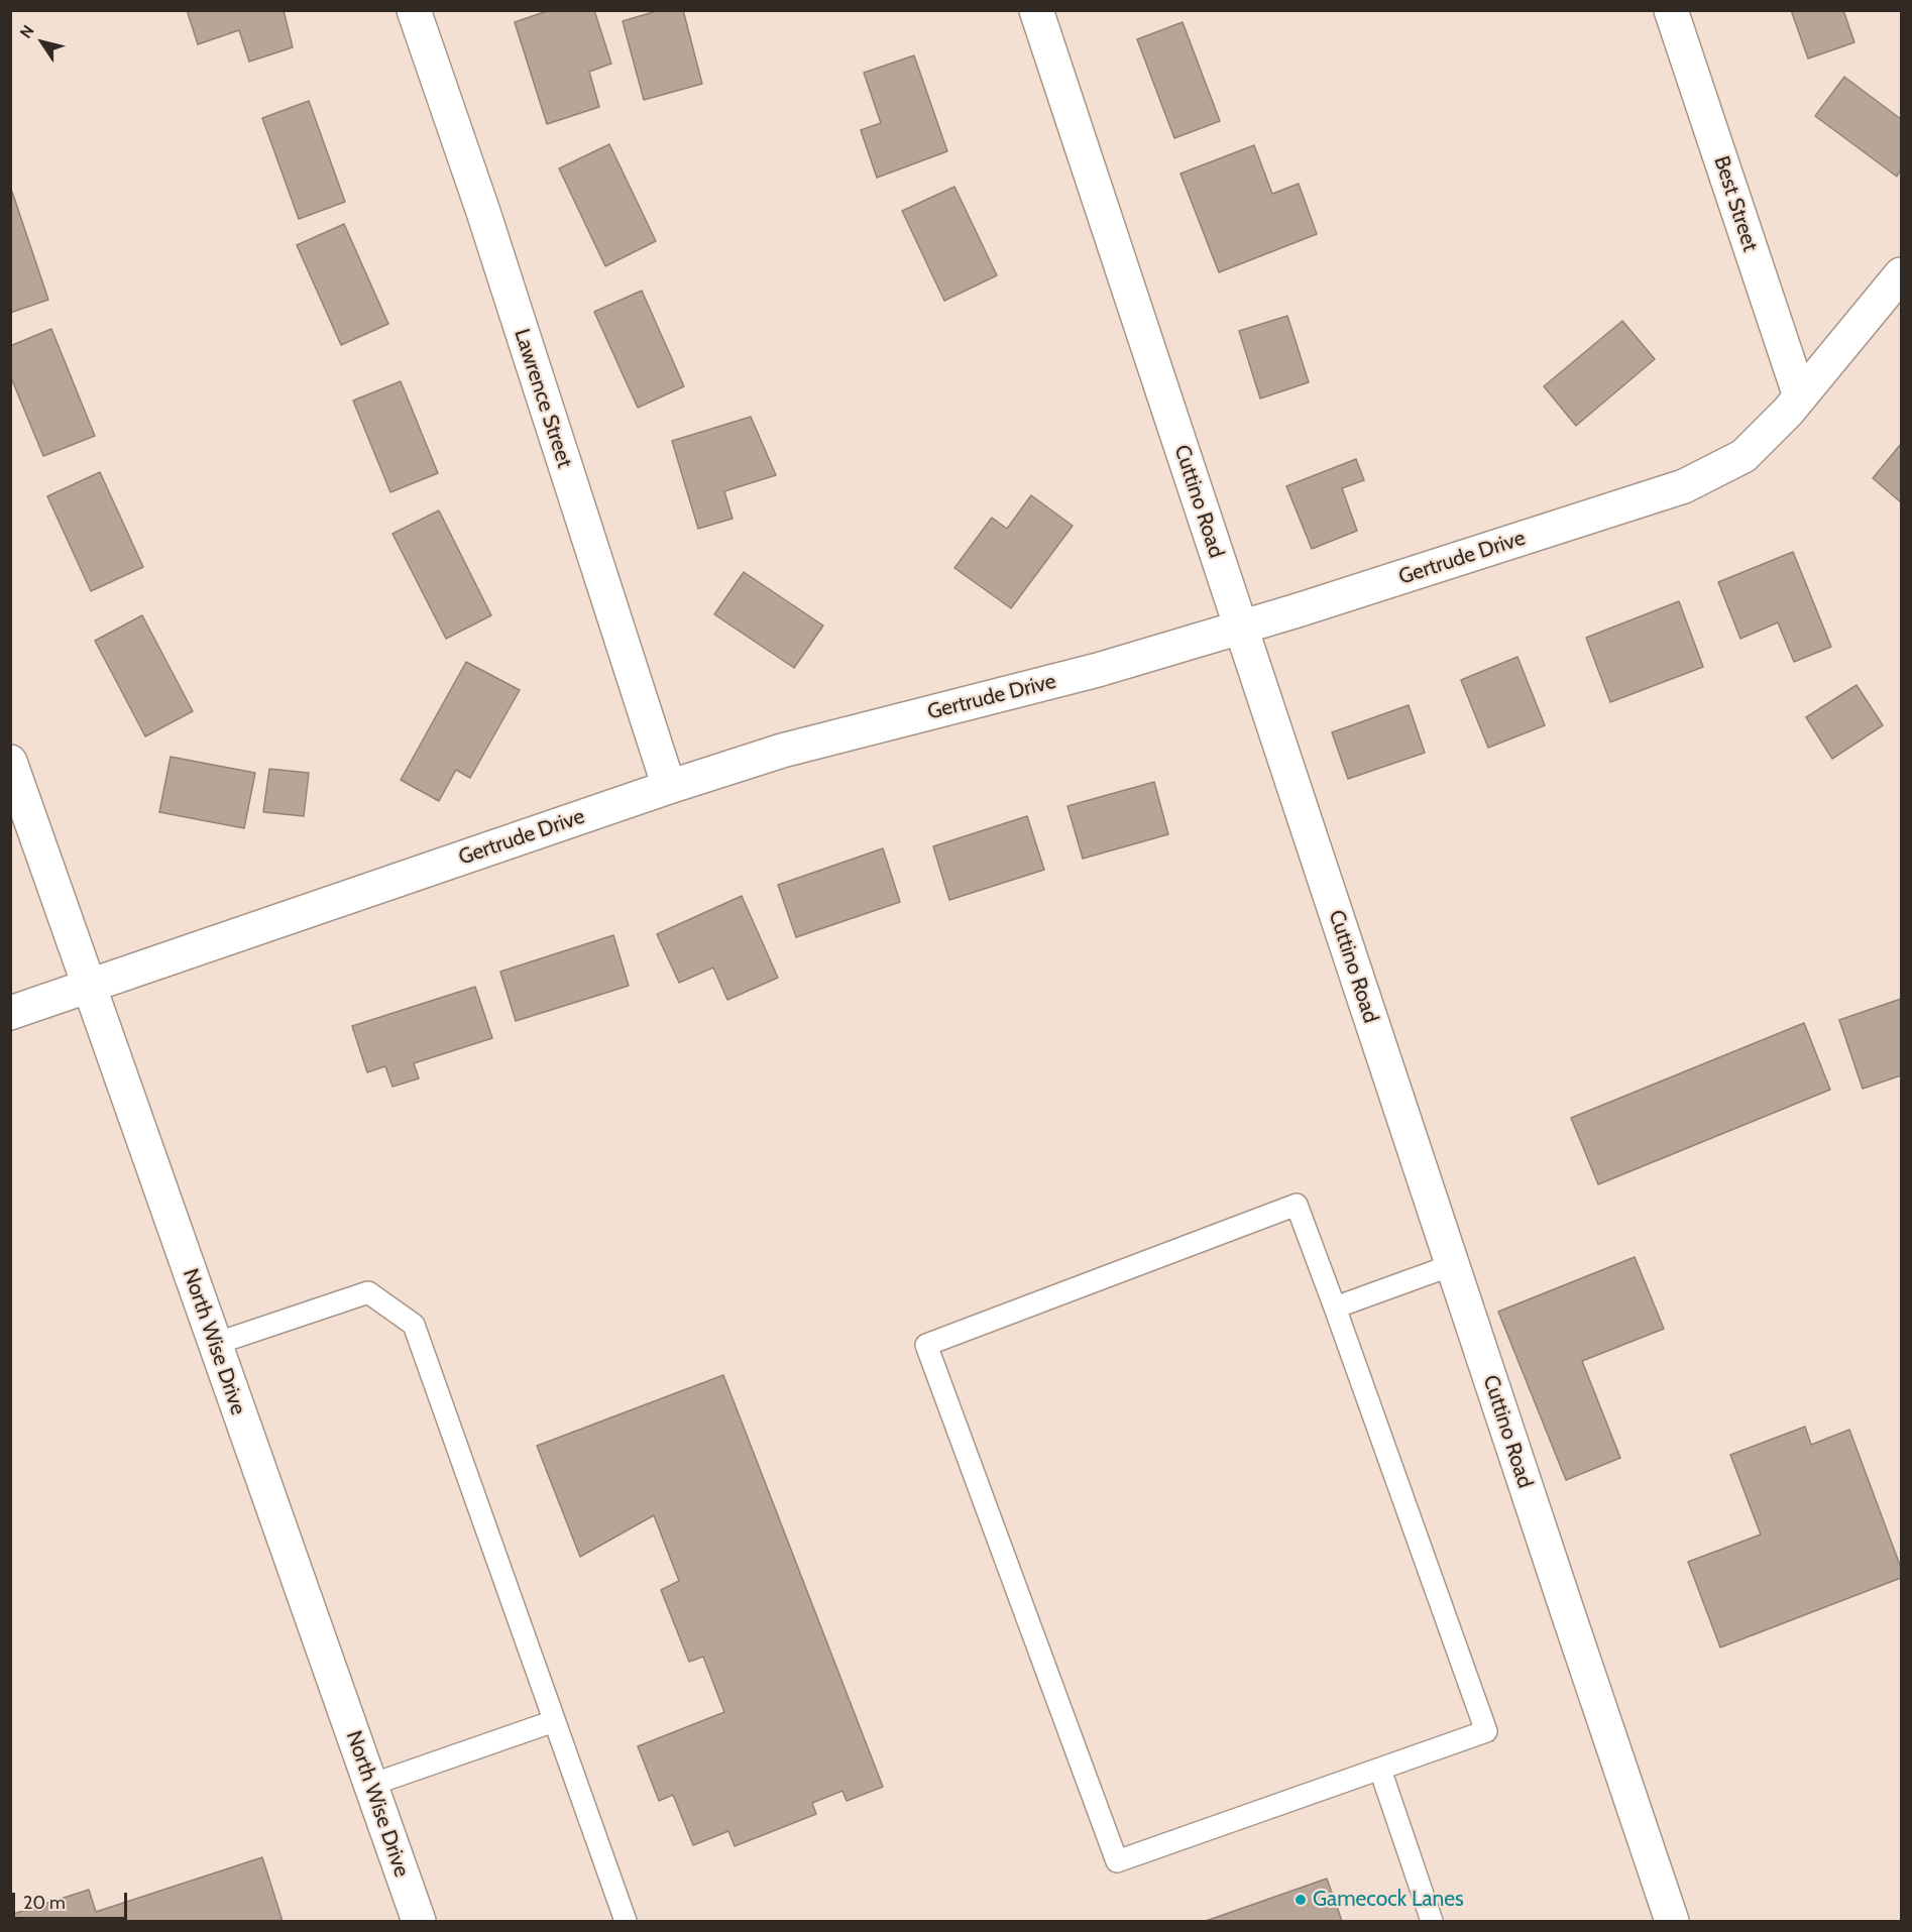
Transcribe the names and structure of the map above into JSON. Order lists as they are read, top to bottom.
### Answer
{
  "streets": {
    "street": [
      "Best Street",
      "Lawrence Street",
      "Cuttino Road",
      "Gertrude Drive",
      "North Wise Drive"
    ]
  },
  "crossings": [
    ["Best Street", "Gertrude Drive"],
    ["Lawrence Street", "Gertrude Drive"],
    ["Cuttino Road", "Gertrude Drive"],
    ["Gertrude Drive", "North Wise Drive"]
  ],
  "places": ["Gamecock Lanes"],
  "scale_bar": "20 m",
  "north": "top left"
}
